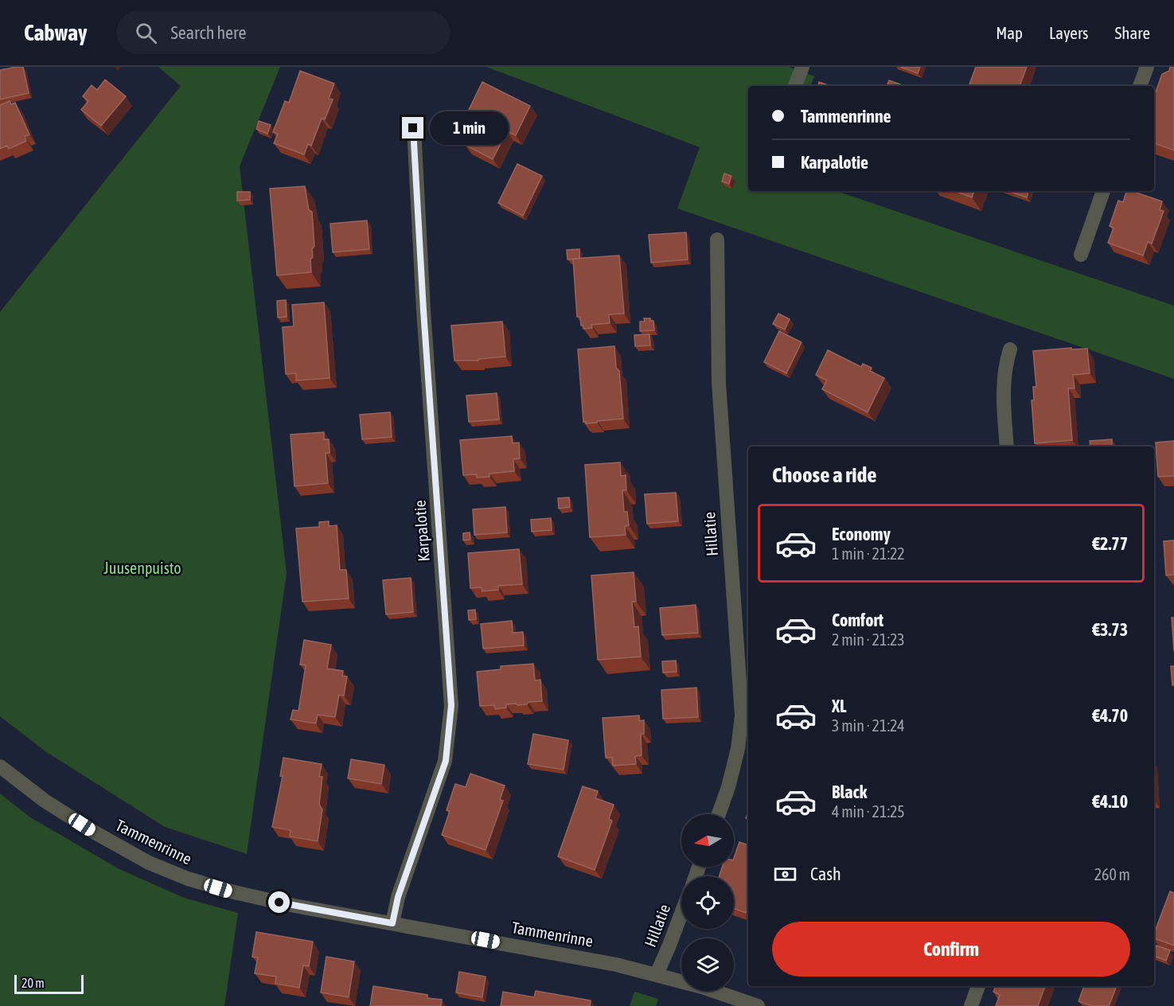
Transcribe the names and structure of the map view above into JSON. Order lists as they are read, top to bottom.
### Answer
{
  "streets": {
    "street": ["Karpalotie", "Hillatie", "Tammenrinne"]
  },
  "crossings": [
    ["Karpalotie", "Tammenrinne"],
    ["Hillatie", "Tammenrinne"]
  ],
  "parks": ["Juusenpuisto"],
  "scale_bar": "20 m",
  "north": "left",
  "page": {
    "header": "Cabway",
    "search": "Search here",
    "nav": ["Map", "Layers", "Share"],
    "banner": ["Tammenrinne", "Karpalotie"],
    "bubble": "1 min",
    "heading": "Choose a ride",
    "list": [
      {
        "name": "Economy",
        "note": "1 min · 21:22",
        "value": "€2.77"
      },
      {
        "name": "Comfort",
        "note": "2 min · 21:23",
        "value": "€3.73"
      },
      {
        "name": "XL",
        "note": "3 min · 21:24",
        "value": "€4.70"
      },
      {
        "name": "Black",
        "note": "4 min · 21:25",
        "value": "€4.10"
      }
    ],
    "pay": ["Cash", "260 m"],
    "buttons": "Confirm",
    "scale": "20 m"
  }
}
